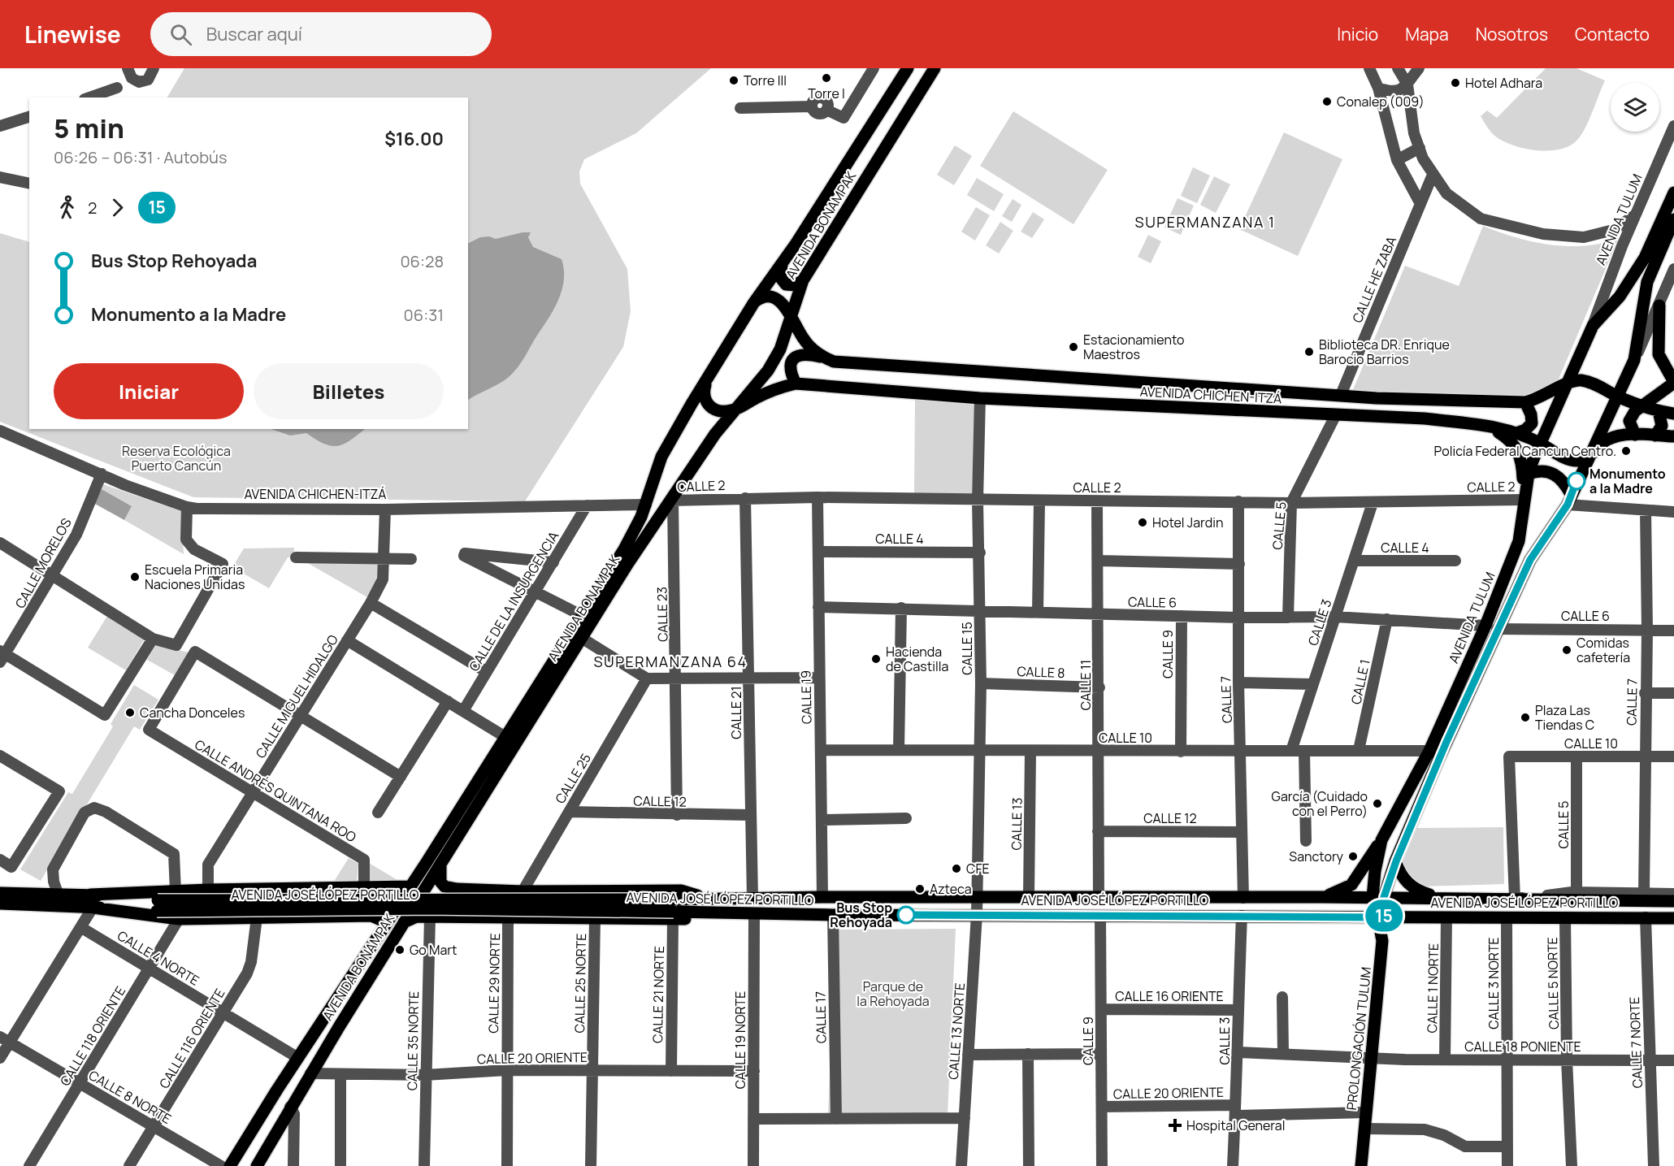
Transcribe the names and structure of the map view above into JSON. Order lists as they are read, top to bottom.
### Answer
{
  "streets": {
    "main road": [
      "AVENIDA TULUM",
      "AVENIDA BONAMPAK",
      "AVENIDA CHICHEN-ITZÁ",
      "AVENIDA JOSÉ LÓPEZ PORTILLO",
      "PROLONGACIÓN TULUM"
    ],
    "street": [
      "CALLE HE ZABA",
      "CALLE 2",
      "CALLE 5",
      "CALLE 4",
      "CALLE MORELOS",
      "CALLE DE LA INSURGENCIA",
      "CALLE 6",
      "CALLE 23",
      "CALLE 3",
      "CALLE 15",
      "CALLE 9",
      "CALLE 8",
      "CALLE 1",
      "CALLE 11",
      "CALLE MIGUEL HIDALGO",
      "CALLE 19",
      "CALLE 7",
      "CALLE 21",
      "CALLE 10",
      "CALLE 25",
      "CALLE ANDRÉS QUINTANA ROO",
      "CALLE 12",
      "CALLE 13",
      "CALLE 4 NORTE",
      "CALLE 29 NORTE",
      "CALLE 25 NORTE",
      "CALLE 3 NORTE",
      "CALLE 5 NORTE",
      "CALLE 1 NORTE",
      "CALLE 21 NORTE",
      "CALLE 16 ORIENTE",
      "CALLE 17",
      "CALLE 13 NORTE",
      "CALLE 118 ORIENTE",
      "CALLE 116 ORIENTE",
      "CALLE 19 NORTE",
      "CALLE 35 NORTE",
      "CALLE 7 NORTE",
      "CALLE 18 PONIENTE",
      "CALLE 20 ORIENTE",
      "CALLE 8 NORTE"
    ]
  },
  "crossings": [
    ["AVENIDA TULUM", "AVENIDA CHICHEN-ITZÁ"],
    ["AVENIDA TULUM", "CALLE 2"],
    ["AVENIDA TULUM", "CALLE 6"],
    ["AVENIDA TULUM", "CALLE 10"],
    ["AVENIDA TULUM", "AVENIDA JOSÉ LÓPEZ PORTILLO"],
    ["AVENIDA TULUM", "PROLONGACIÓN TULUM"],
    ["AVENIDA BONAMPAK", "AVENIDA CHICHEN-ITZÁ"],
    ["AVENIDA BONAMPAK", "CALLE 2"],
    ["AVENIDA BONAMPAK", "CALLE 23"],
    ["AVENIDA BONAMPAK", "CALLE 4 NORTE"],
    ["AVENIDA BONAMPAK", "CALLE 20 ORIENTE"],
    ["CALLE HE ZABA", "AVENIDA CHICHEN-ITZÁ"],
    ["AVENIDA CHICHEN-ITZÁ", "CALLE 5"],
    ["AVENIDA CHICHEN-ITZÁ", "CALLE MORELOS"],
    ["AVENIDA CHICHEN-ITZÁ", "CALLE DE LA INSURGENCIA"],
    ["AVENIDA CHICHEN-ITZÁ", "CALLE 15"],
    ["AVENIDA CHICHEN-ITZÁ", "CALLE MIGUEL HIDALGO"],
    ["CALLE 2", "CALLE 5"],
    ["CALLE 2", "CALLE 23"],
    ["CALLE 2", "CALLE 3"],
    ["CALLE 2", "CALLE 15"],
    ["CALLE 2", "CALLE 11"],
    ["CALLE 2", "CALLE 19"],
    ["CALLE 2", "CALLE 7"],
    ["CALLE 2", "CALLE 21"],
    ["CALLE 5", "CALLE 6"],
    ["CALLE 5", "CALLE 10"],
    ["CALLE 5", "AVENIDA JOSÉ LÓPEZ PORTILLO"],
    ["CALLE 4", "CALLE 3"],
    ["CALLE 4", "CALLE 15"],
    ["CALLE 4", "CALLE 19"],
    ["CALLE 6", "CALLE 3"],
    ["CALLE 6", "CALLE 15"],
    ["CALLE 6", "CALLE 9"],
    ["CALLE 6", "CALLE 1"],
    ["CALLE 6", "CALLE 11"],
    ["CALLE 6", "CALLE 19"],
    ["CALLE 6", "CALLE 7"],
    ["CALLE 23", "CALLE 12"],
    ["CALLE 3", "CALLE 10"],
    ["CALLE 3", "AVENIDA JOSÉ LÓPEZ PORTILLO"],
    ["CALLE 3", "CALLE 16 ORIENTE"],
    ["CALLE 3", "CALLE 18 PONIENTE"],
    ["CALLE 3", "CALLE 20 ORIENTE"],
    ["CALLE 15", "CALLE 8"],
    ["CALLE 15", "CALLE 10"],
    ["CALLE 15", "AVENIDA JOSÉ LÓPEZ PORTILLO"],
    ["CALLE 15", "CALLE 13 NORTE"],
    ["CALLE 9", "CALLE 10"],
    ["CALLE 9", "AVENIDA JOSÉ LÓPEZ PORTILLO"],
    ["CALLE 9", "CALLE 16 ORIENTE"],
    ["CALLE 9", "CALLE 20 ORIENTE"],
    ["CALLE 8", "CALLE 11"],
    ["CALLE 1", "CALLE 10"],
    ["CALLE 11", "CALLE 10"],
    ["CALLE 11", "CALLE 12"],
    ["CALLE 11", "AVENIDA JOSÉ LÓPEZ PORTILLO"],
    ["CALLE MIGUEL HIDALGO", "CALLE ANDRÉS QUINTANA ROO"],
    ["CALLE 19", "CALLE 10"],
    ["CALLE 19", "AVENIDA JOSÉ LÓPEZ PORTILLO"],
    ["CALLE 7", "CALLE 10"],
    ["CALLE 7", "CALLE 12"],
    ["CALLE 7", "AVENIDA JOSÉ LÓPEZ PORTILLO"],
    ["CALLE 21", "CALLE 12"],
    ["CALLE 21", "AVENIDA JOSÉ LÓPEZ PORTILLO"],
    ["CALLE 10", "CALLE 13"],
    ["CALLE 10", "AVENIDA JOSÉ LÓPEZ PORTILLO"],
    ["CALLE 25", "CALLE 12"],
    ["CALLE 13", "AVENIDA JOSÉ LÓPEZ PORTILLO"],
    ["AVENIDA JOSÉ LÓPEZ PORTILLO", "CALLE 3 NORTE"],
    ["AVENIDA JOSÉ LÓPEZ PORTILLO", "CALLE 5 NORTE"],
    ["AVENIDA JOSÉ LÓPEZ PORTILLO", "CALLE 1 NORTE"],
    ["AVENIDA JOSÉ LÓPEZ PORTILLO", "CALLE 21 NORTE"],
    ["AVENIDA JOSÉ LÓPEZ PORTILLO", "CALLE 17"],
    ["AVENIDA JOSÉ LÓPEZ PORTILLO", "CALLE 13 NORTE"],
    ["AVENIDA JOSÉ LÓPEZ PORTILLO", "PROLONGACIÓN TULUM"],
    ["AVENIDA JOSÉ LÓPEZ PORTILLO", "CALLE 19 NORTE"],
    ["AVENIDA JOSÉ LÓPEZ PORTILLO", "CALLE 7 NORTE"],
    ["CALLE 4 NORTE", "CALLE 118 ORIENTE"],
    ["CALLE 4 NORTE", "CALLE 116 ORIENTE"],
    ["CALLE 29 NORTE", "CALLE 20 ORIENTE"],
    ["CALLE 25 NORTE", "CALLE 20 ORIENTE"],
    ["CALLE 3 NORTE", "CALLE 18 PONIENTE"],
    ["CALLE 5 NORTE", "CALLE 18 PONIENTE"],
    ["CALLE 1 NORTE", "CALLE 18 PONIENTE"],
    ["CALLE 21 NORTE", "CALLE 20 ORIENTE"],
    ["CALLE 118 ORIENTE", "CALLE 8 NORTE"],
    ["CALLE 116 ORIENTE", "CALLE 8 NORTE"],
    ["PROLONGACIÓN TULUM", "CALLE 18 PONIENTE"],
    ["PROLONGACIÓN TULUM", "CALLE 20 ORIENTE"],
    ["CALLE 19 NORTE", "CALLE 20 ORIENTE"],
    ["CALLE 35 NORTE", "CALLE 20 ORIENTE"],
    ["CALLE 7 NORTE", "CALLE 18 PONIENTE"]
  ],
  "districts": ["SUPERMANZANA 1", "SUPERMANZANA 64"],
  "parks": ["Reserva Ecológica Puerto Cancún", "Parque de la Rehoyada"],
  "places": {
    "other": [
      "Torre I",
      "Torre III",
      "Hotel Adhara",
      "Conalep (009)",
      "Estacionamiento Maestros",
      "Biblioteca DR. Enrique Barocio Barrios",
      "Policía Federal Cancun Centro.",
      "Monumento a la Madre",
      "Hotel Jardin",
      "Escuela Primaria Naciones Unidas",
      "Comidas cafetería",
      "Hacienda de Castilla",
      "Cancha Donceles",
      "Plaza Las Tiendas C",
      "García (Cuidado con el Perro)",
      "Sanctory",
      "CFE",
      "Azteca",
      "Bus Stop Rehoyada",
      "Go Mart"
    ],
    "health": ["Hospital General"]
  },
  "lines": ["bus line 15"],
  "page": {
    "header": "Linewise",
    "search": "Buscar aquí",
    "nav": [
      "Inicio",
      "Mapa",
      "Nosotros",
      "Contacto"
    ],
    "on_map": "15",
    "heading": ["5 min", "06:26 – 06:31 · Autobús", "$16.00"],
    "legs": ["2", "15"],
    "list": [
      {
        "name": "Bus Stop Rehoyada",
        "value": "06:28"
      },
      {
        "name": "Monumento a la Madre",
        "value": "06:31"
      }
    ],
    "buttons": ["Iniciar", "Billetes"]
  }
}
